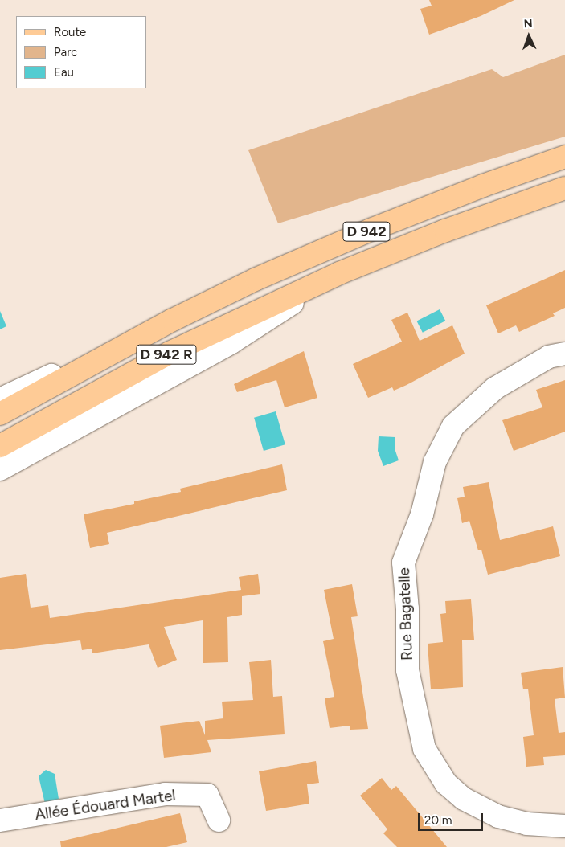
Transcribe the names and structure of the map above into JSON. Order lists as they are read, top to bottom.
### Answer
{
  "streets": {
    "main road": ["D 942", "D 942 R"],
    "street": ["Rue Bagatelle", "Allée Édouard Martel"]
  },
  "legend": ["Route", "Parc", "Eau"],
  "scale_bar": "20 m",
  "north": "top"
}
